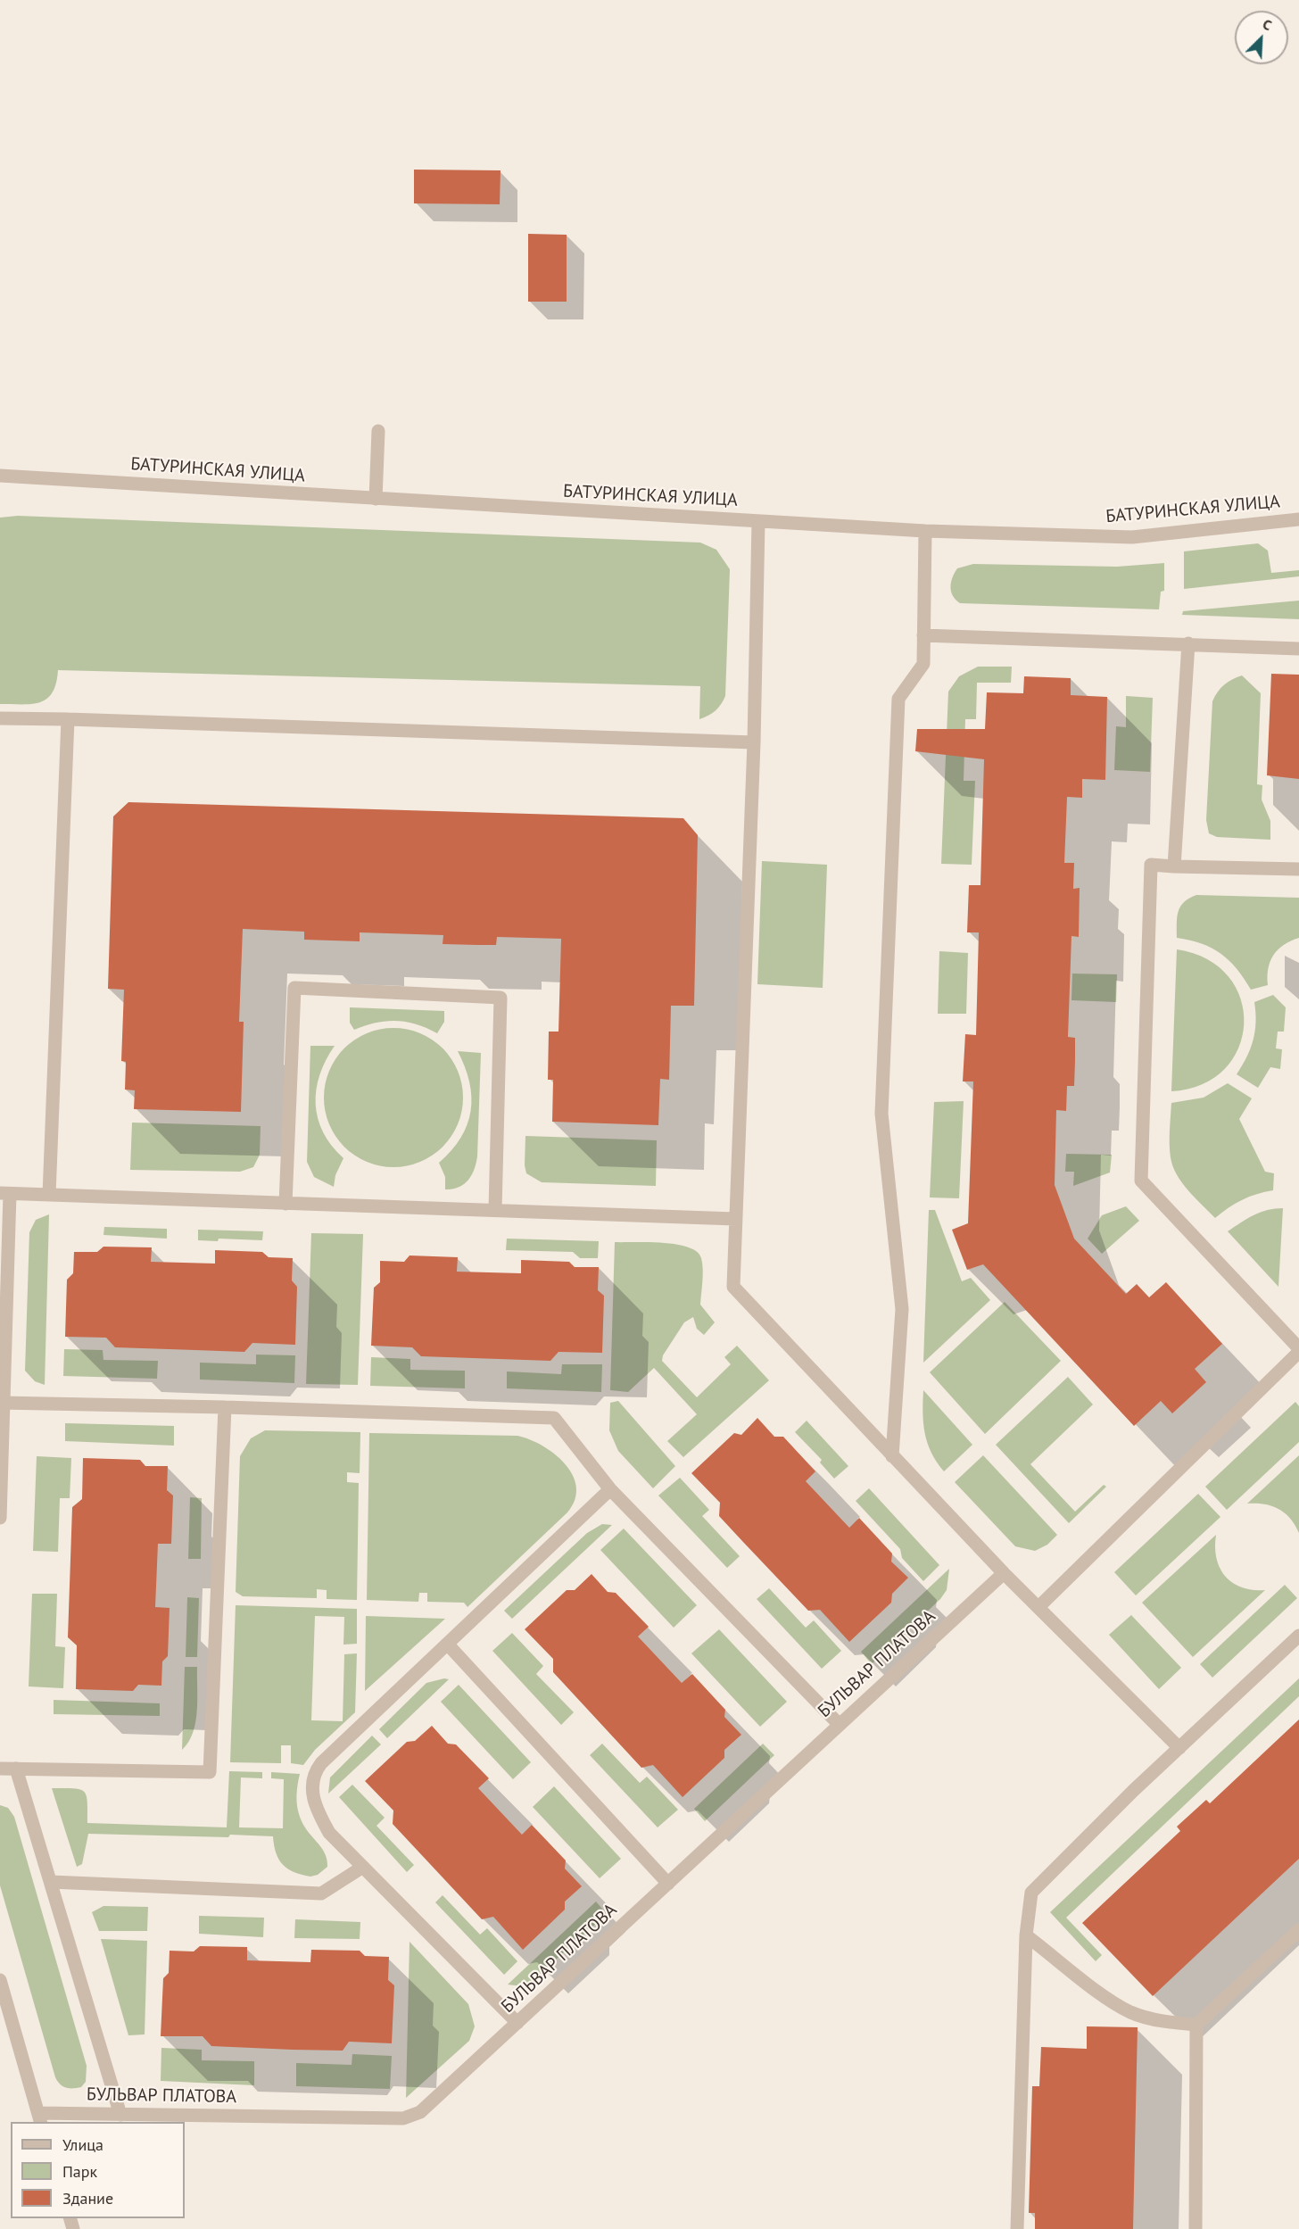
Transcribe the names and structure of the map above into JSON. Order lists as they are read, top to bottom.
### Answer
{
  "streets": {
    "street": ["БАТУРИНСКАЯ УЛИЦА", "БУЛЬВАР ПЛАТОВА"]
  },
  "legend": ["Улица", "Парк", "Здание"],
  "north": "top right"
}
